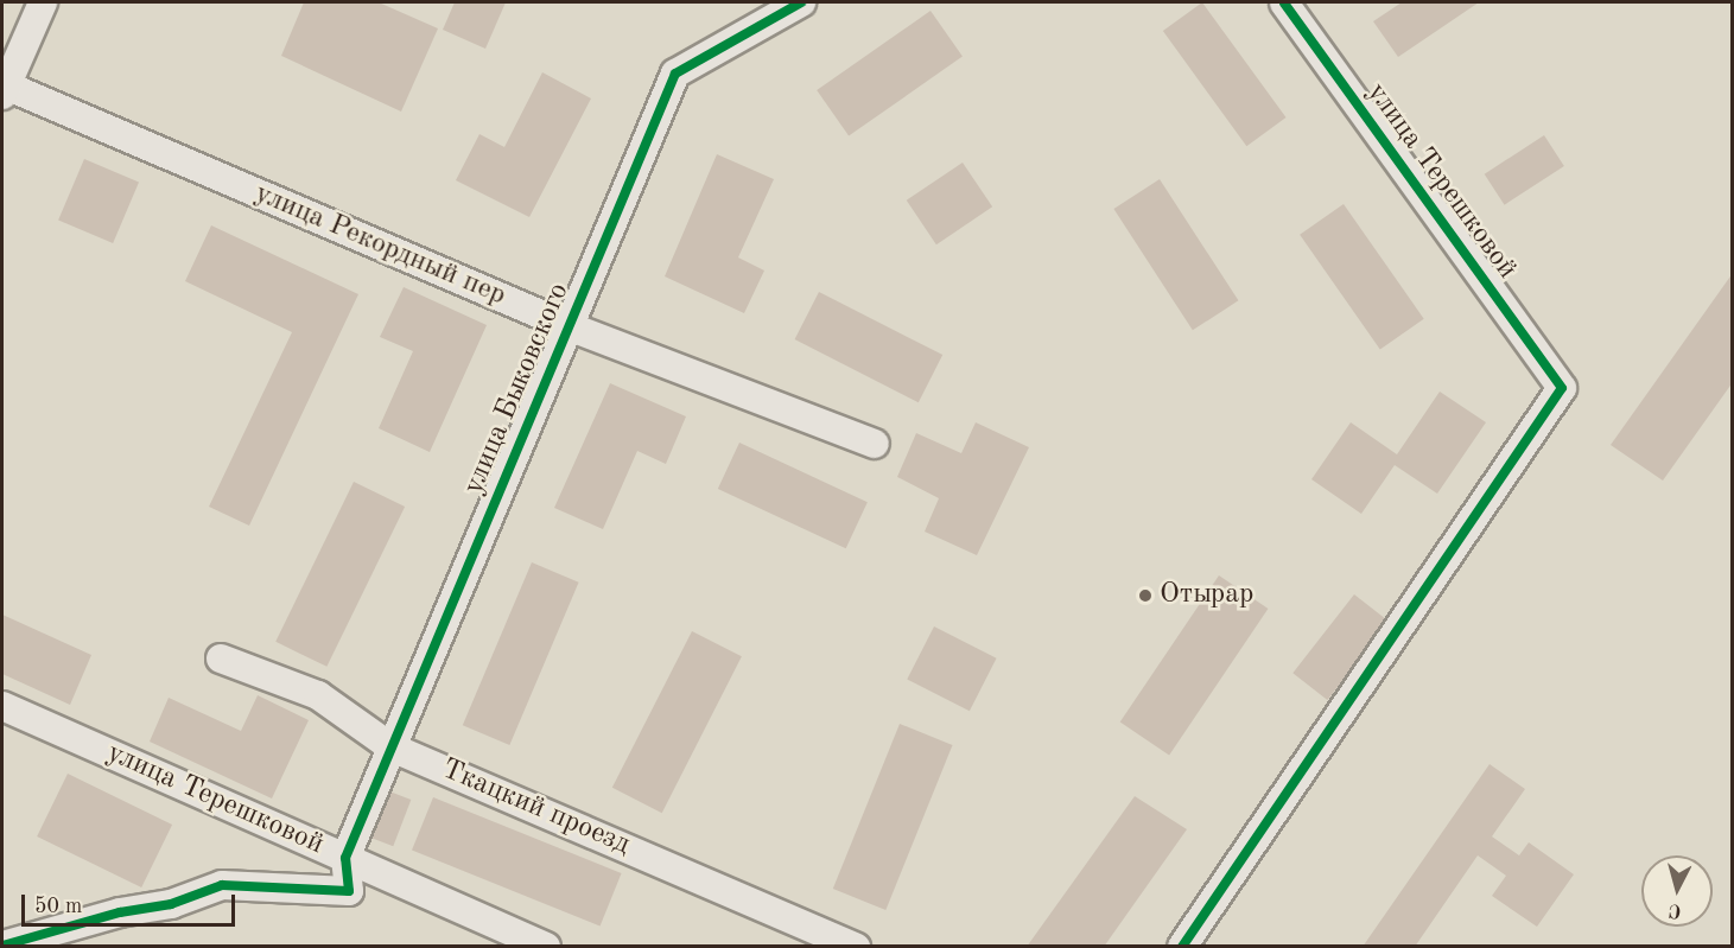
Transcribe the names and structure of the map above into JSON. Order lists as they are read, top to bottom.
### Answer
{
  "streets": {
    "street": [
      "улица Терешковой",
      "улица Рекордный пер",
      "улица Быковского",
      "Ткацкий проезд"
    ]
  },
  "crossings": [
    ["улица Терешковой", "улица Быковского"],
    ["улица Рекордный пер", "улица Быковского"],
    ["улица Быковского", "Ткацкий проезд"]
  ],
  "places": ["Отырар"],
  "scale_bar": "50 m",
  "north": "bottom"
}
